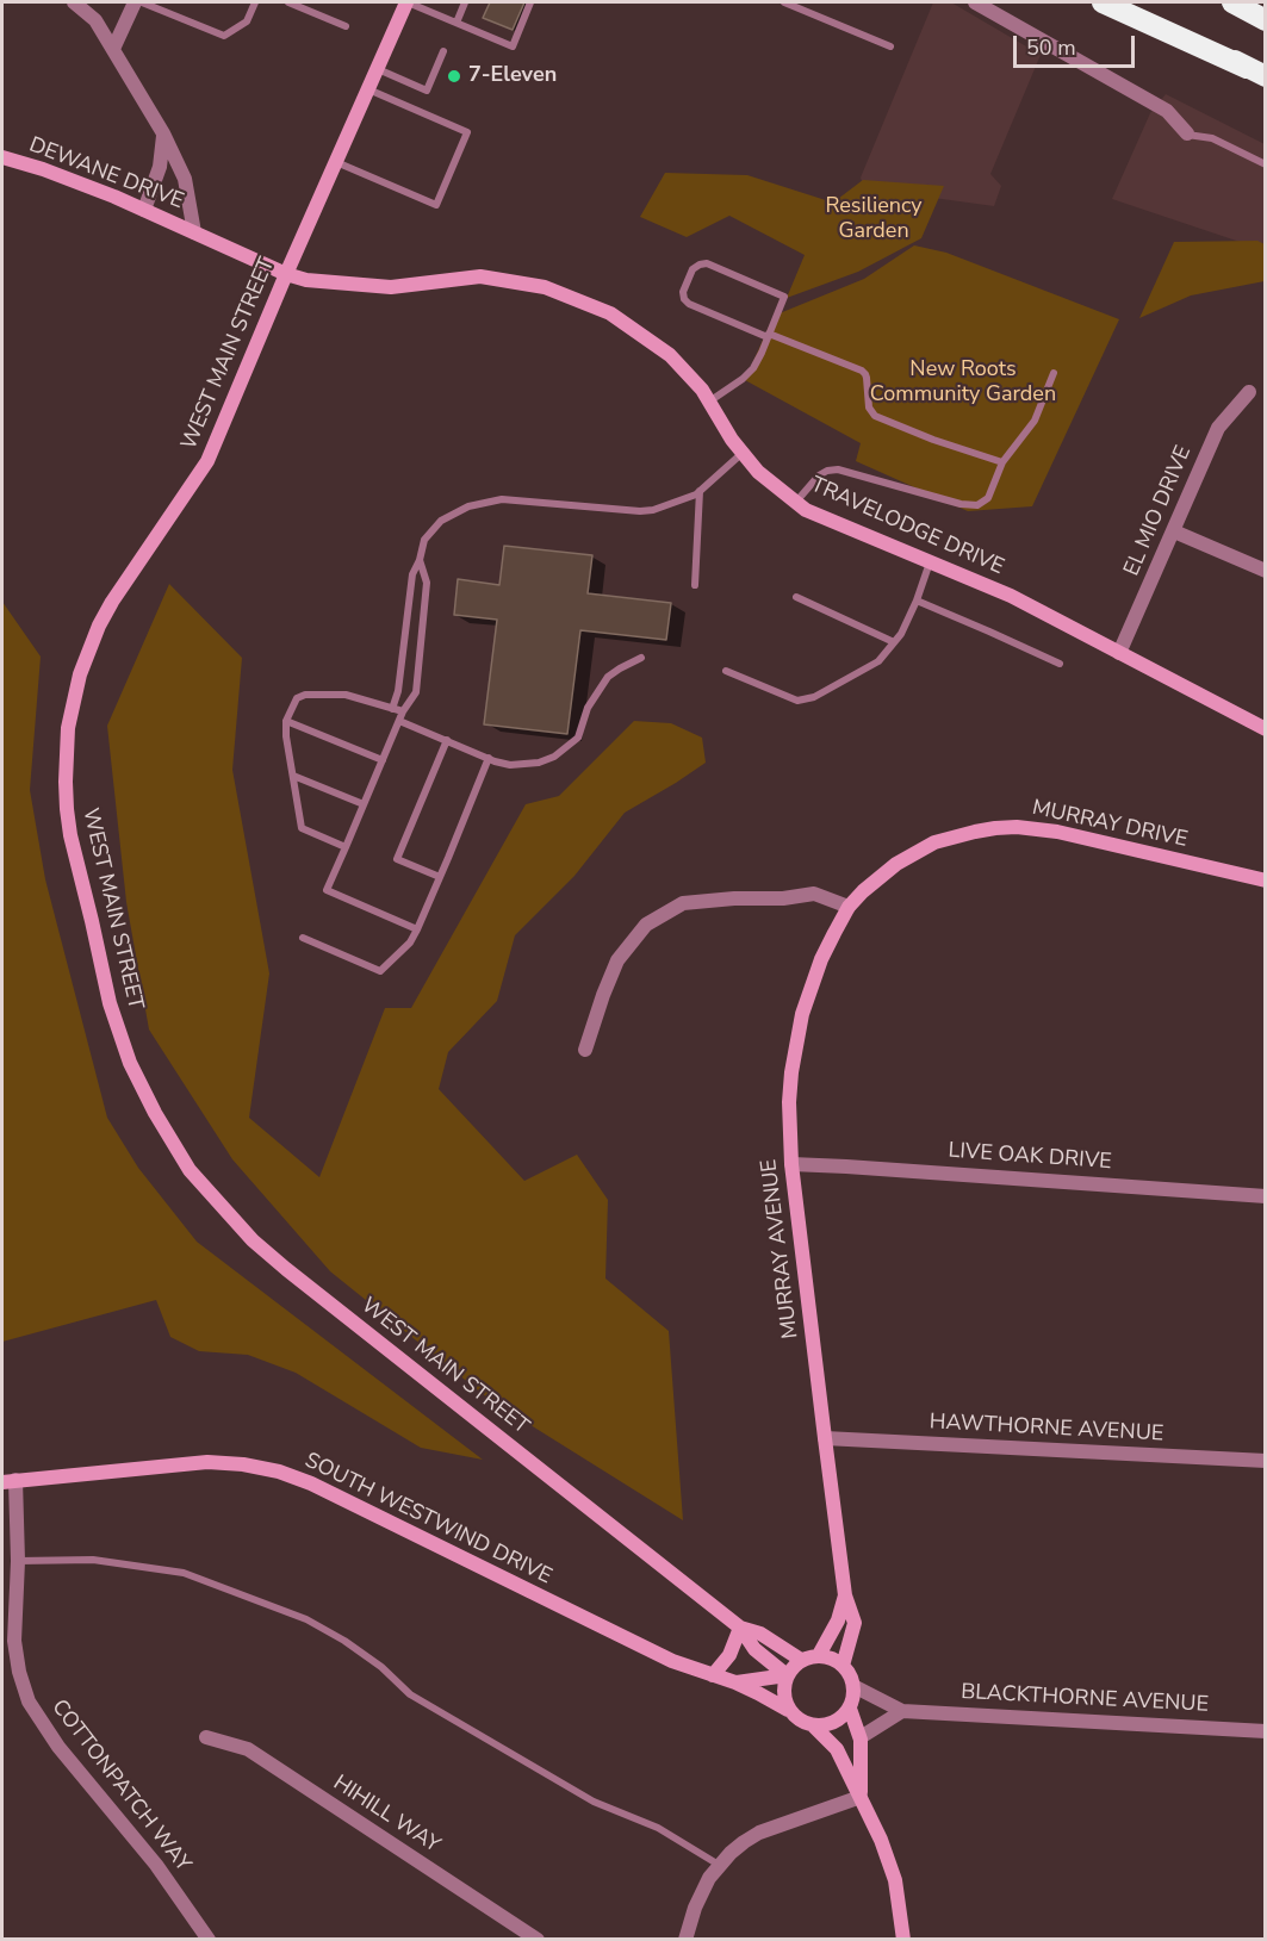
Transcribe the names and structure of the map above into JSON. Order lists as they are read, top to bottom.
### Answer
{
  "streets": {
    "street": [
      "DEWANE DRIVE",
      "WEST MAIN STREET",
      "EL MIO DRIVE",
      "TRAVELODGE DRIVE",
      "MURRAY DRIVE",
      "LIVE OAK DRIVE",
      "MURRAY AVENUE",
      "HAWTHORNE AVENUE",
      "SOUTH WESTWIND DRIVE",
      "BLACKTHORNE AVENUE",
      "COTTONPATCH WAY",
      "HIHILL WAY"
    ]
  },
  "crossings": [
    ["DEWANE DRIVE", "WEST MAIN STREET"],
    ["DEWANE DRIVE", "TRAVELODGE DRIVE"],
    ["WEST MAIN STREET", "TRAVELODGE DRIVE"],
    ["WEST MAIN STREET", "MURRAY AVENUE"],
    ["WEST MAIN STREET", "SOUTH WESTWIND DRIVE"],
    ["WEST MAIN STREET", "BLACKTHORNE AVENUE"],
    ["EL MIO DRIVE", "TRAVELODGE DRIVE"],
    ["MURRAY DRIVE", "MURRAY AVENUE"],
    ["LIVE OAK DRIVE", "MURRAY AVENUE"],
    ["MURRAY AVENUE", "HAWTHORNE AVENUE"],
    ["MURRAY AVENUE", "SOUTH WESTWIND DRIVE"],
    ["MURRAY AVENUE", "BLACKTHORNE AVENUE"],
    ["SOUTH WESTWIND DRIVE", "BLACKTHORNE AVENUE"],
    ["SOUTH WESTWIND DRIVE", "COTTONPATCH WAY"]
  ],
  "parks": ["Resiliency Garden", "New Roots Community Garden"],
  "places": ["7-Eleven"],
  "scale_bar": "50 m"
}
